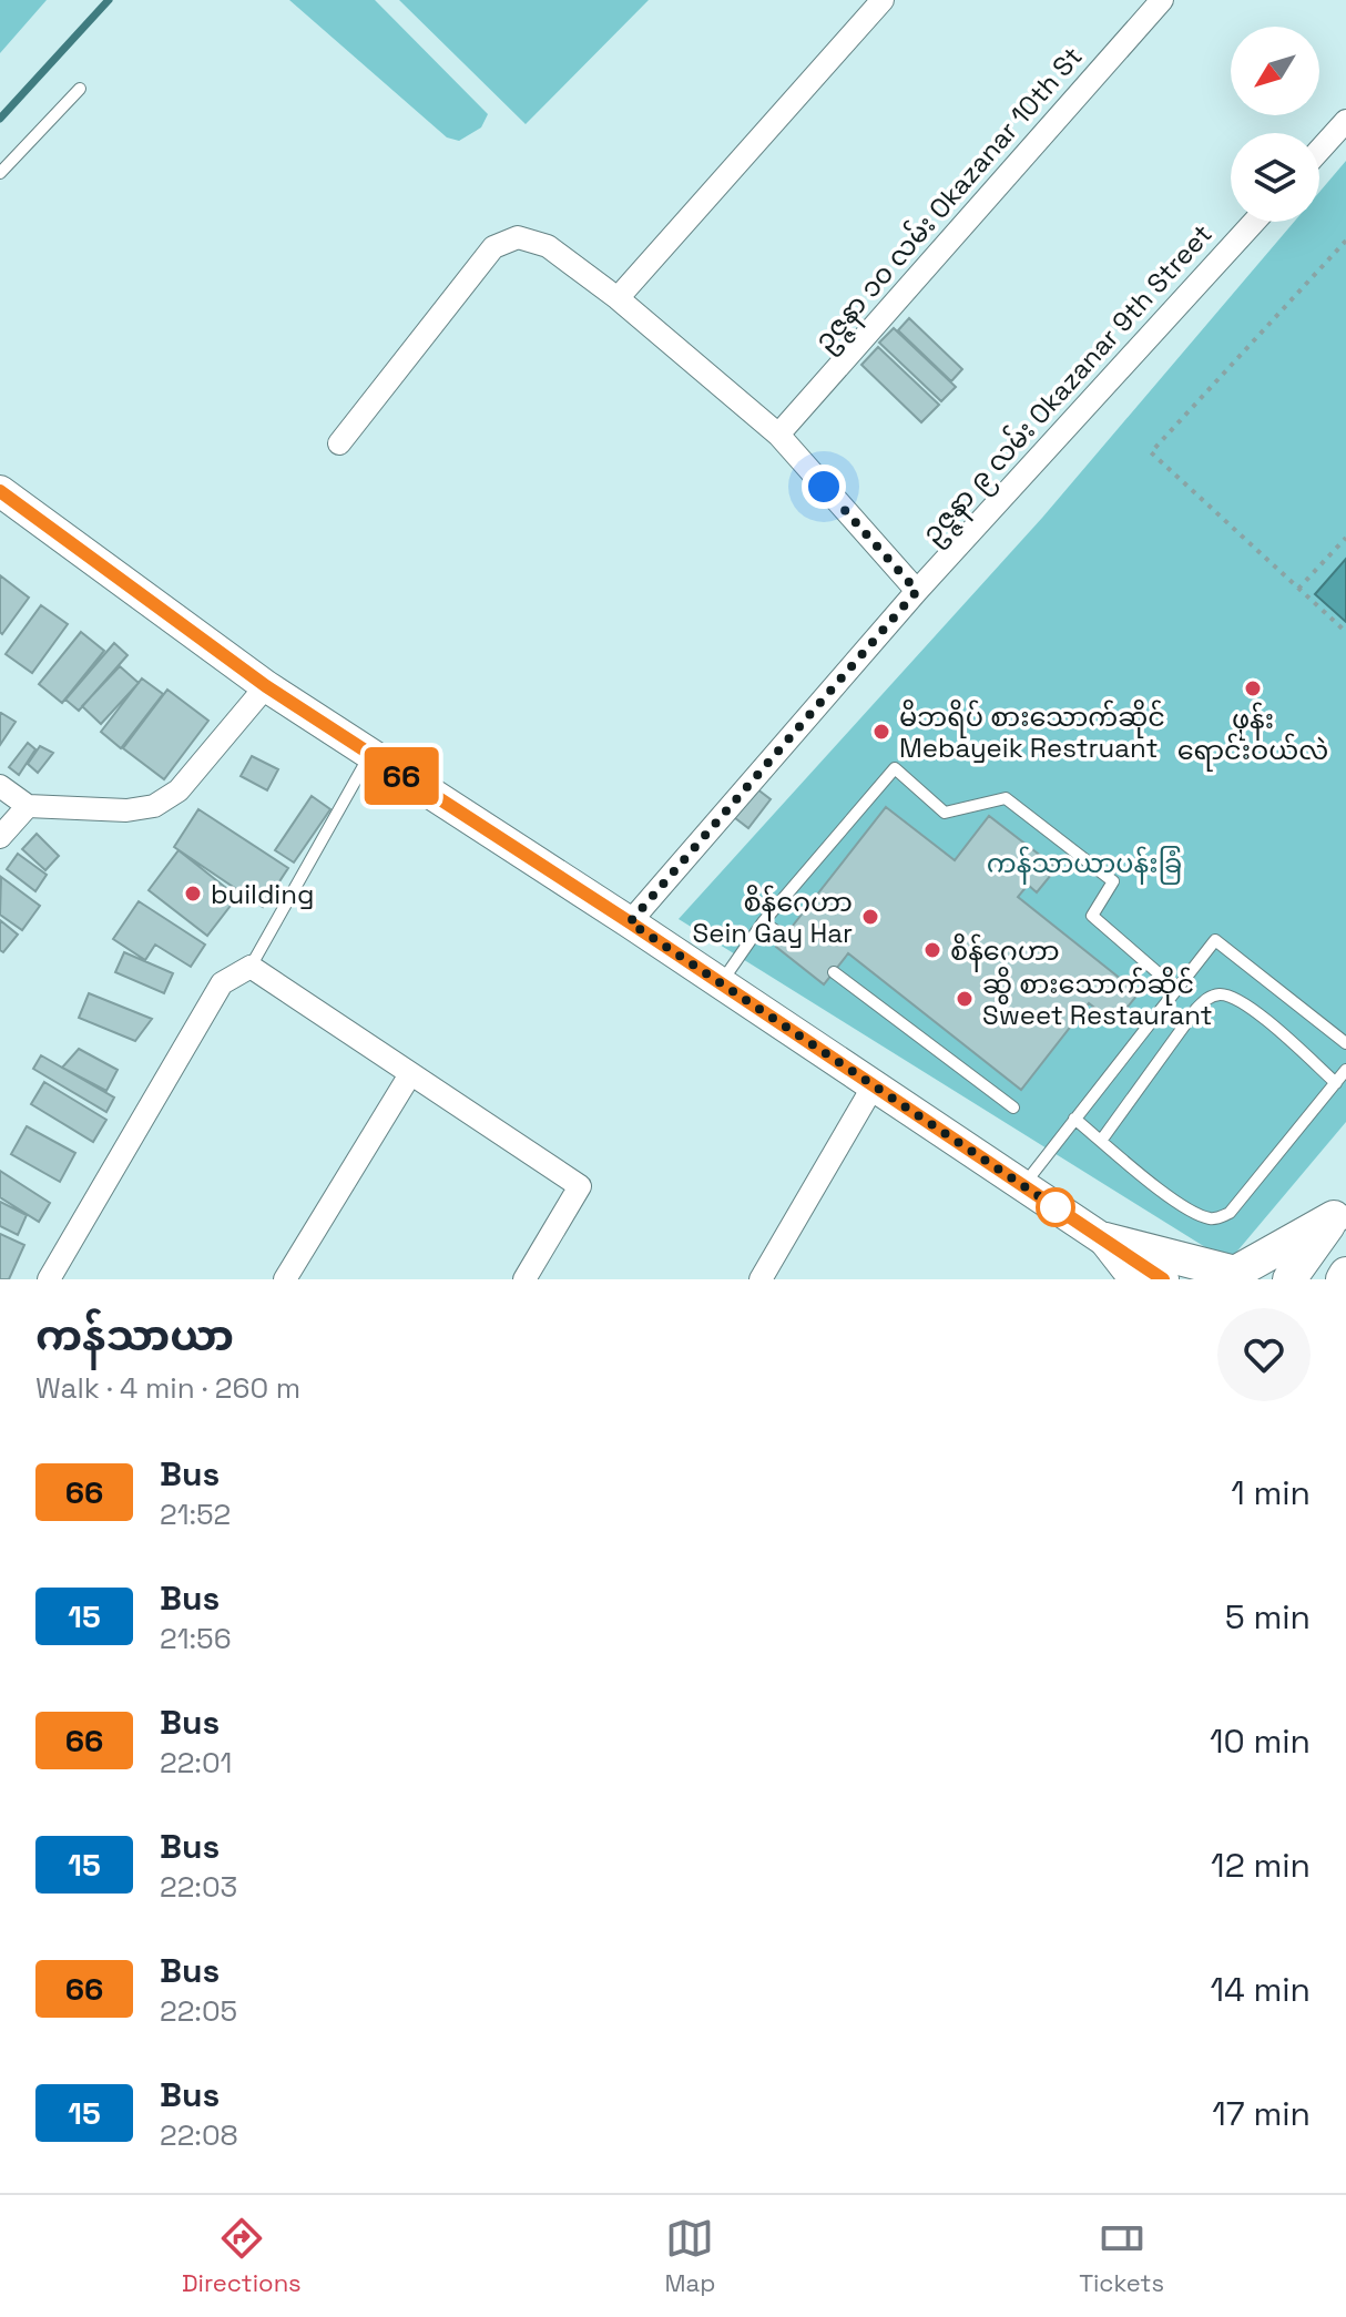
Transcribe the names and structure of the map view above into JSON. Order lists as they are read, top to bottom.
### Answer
{
  "streets": {
    "street": ["ဥဇ္ဇနာ ၁၀ လမ်း Okazanar 10th St", "ဥဇ္ဇနာ ၉ လမ်း Okazanar 9th Street"]
  },
  "parks": ["ကန်သာယာပန်းခြံ"],
  "places": [
    "ဖုန်း ရောင်းဝယ်လဲ",
    "မိဘရိပ် စားသောက်ဆိုင် Mebayeik Restruant",
    "building",
    "စိန်ဂေဟာ Sein Gay Har",
    "စိန်ဂေဟာ",
    "ဆွိ စားသောက်ဆိုင် Sweet Restaurant"
  ],
  "lines": ["bus line 66"],
  "north": "bottom left",
  "page": {
    "on_map": "66",
    "heading": ["ကန်သာယာ", "Walk · 4 min · 260 m"],
    "list": [
      {
        "mark": "66",
        "name": "Bus",
        "note": "21:52",
        "value": "1 min"
      },
      {
        "mark": "15",
        "name": "Bus",
        "note": "21:56",
        "value": "5 min"
      },
      {
        "mark": "66",
        "name": "Bus",
        "note": "22:01",
        "value": "10 min"
      },
      {
        "mark": "15",
        "name": "Bus",
        "note": "22:03",
        "value": "12 min"
      },
      {
        "mark": "66",
        "name": "Bus",
        "note": "22:05",
        "value": "14 min"
      },
      {
        "mark": "15",
        "name": "Bus",
        "note": "22:08",
        "value": "17 min"
      }
    ],
    "tabs": ["Directions", "Map", "Tickets"]
  }
}
